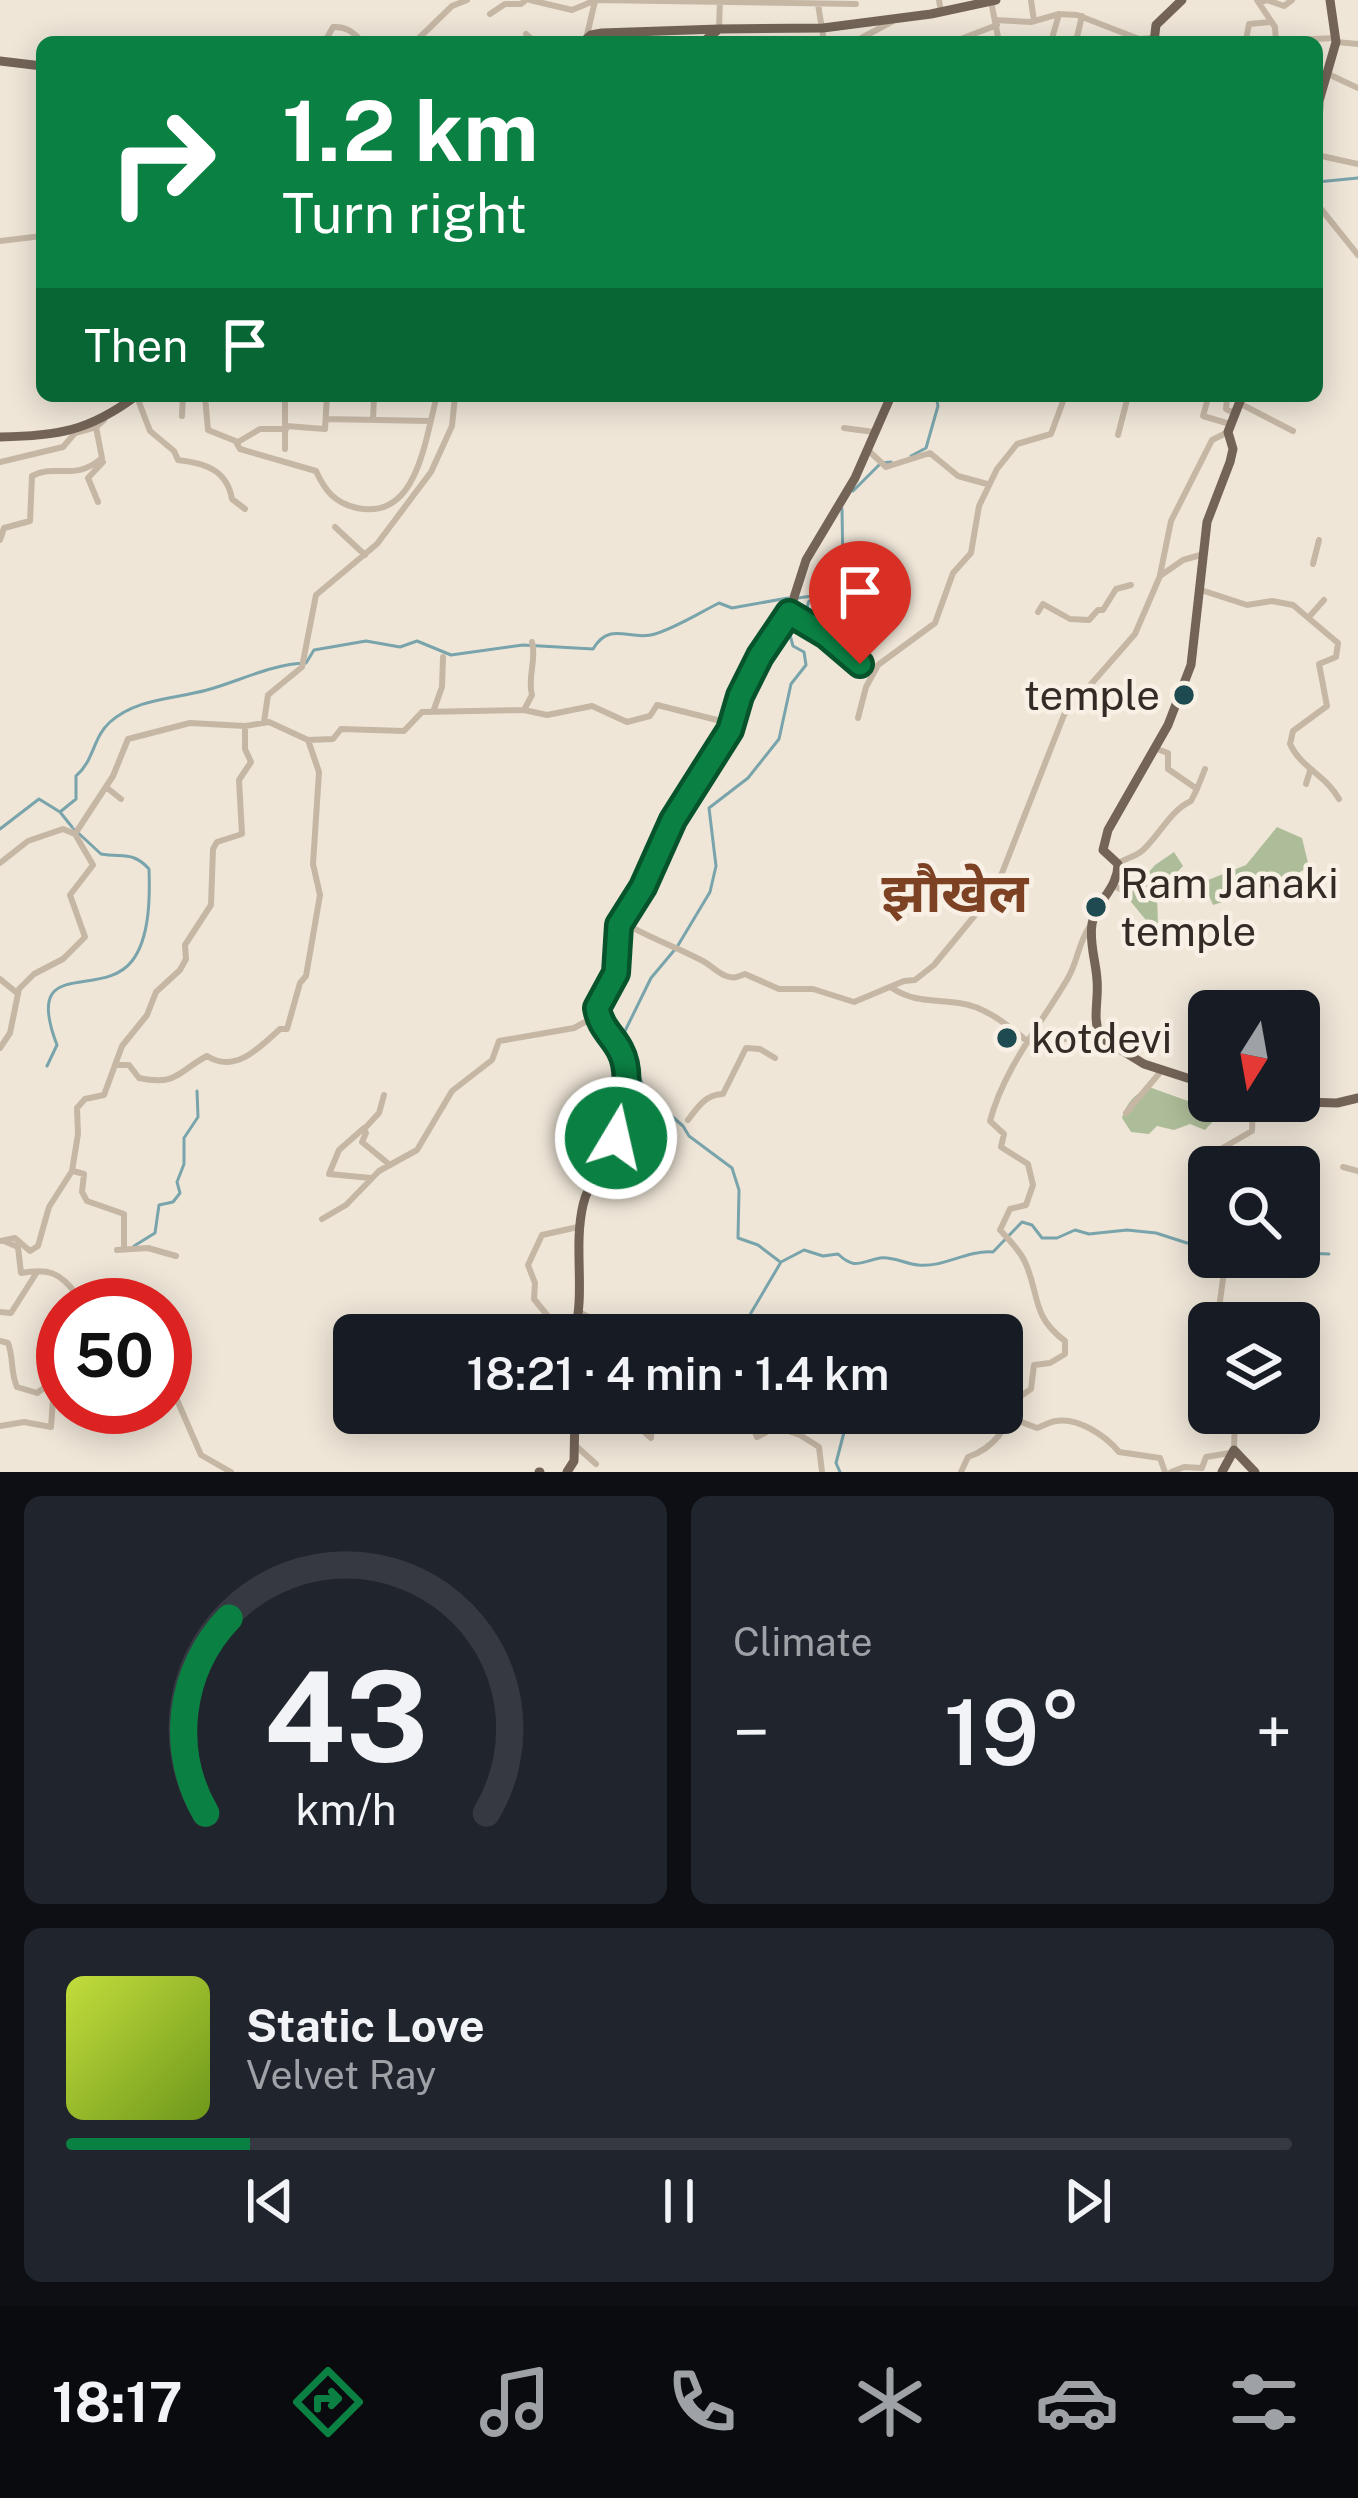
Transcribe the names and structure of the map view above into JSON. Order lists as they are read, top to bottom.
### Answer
{
  "districts": ["झौखेल"],
  "places": ["temple", "Ram Janaki temple", "kotdevi"],
  "north": "bottom",
  "page": {
    "turn": ["1.2 km", "Turn right"],
    "then": "Then",
    "limit": "50",
    "trip": "18:21 · 4 min · 1.4 km",
    "tile": "Climate",
    "heat": ["−", "19°", "+"],
    "song": ["Static Love", "Velvet Ray"],
    "tabs": "18:17",
    "gauge": ["43", "km/h"]
  }
}
